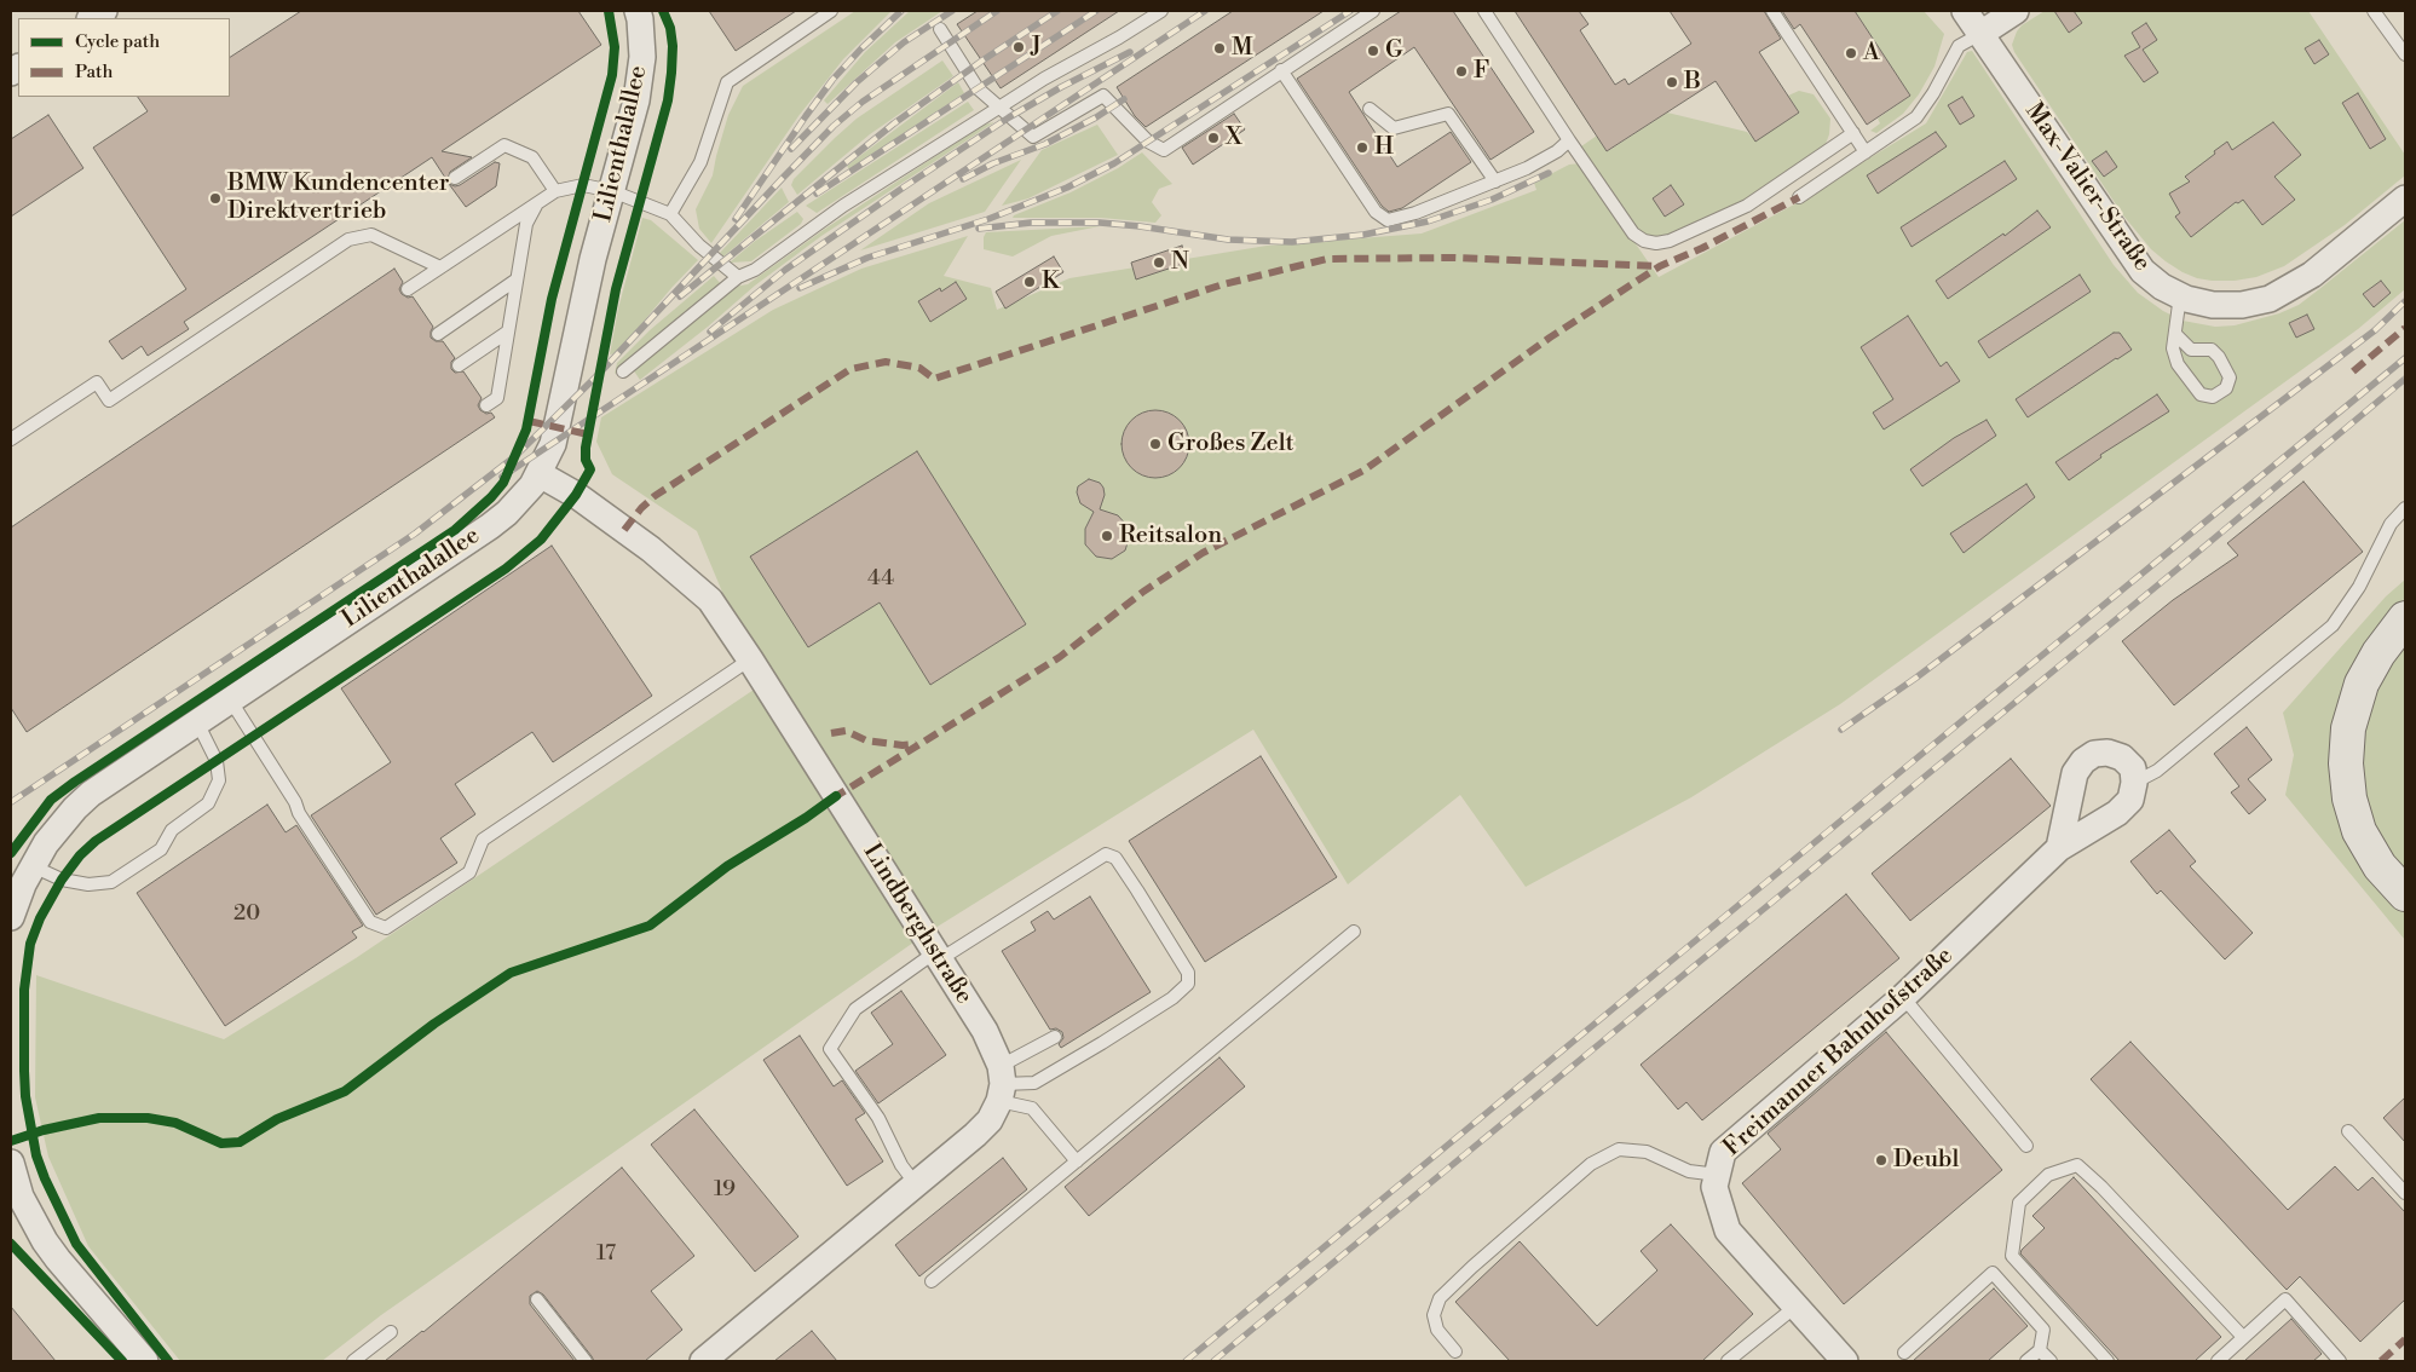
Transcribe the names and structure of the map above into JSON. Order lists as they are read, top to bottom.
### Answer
{
  "streets": {
    "street": [
      "Lilienthalallee",
      "Max-Valier-Straße",
      "Lindberghstraße",
      "Freimanner Bahnhofstraße"
    ]
  },
  "crossings": [
    ["Lilienthalallee", "Lindberghstraße"]
  ],
  "places": [
    "J",
    "M",
    "G",
    "A",
    "F",
    "B",
    "X",
    "H",
    "BMW Kundencenter Direktvertrieb",
    "N",
    "K",
    "Großes Zelt",
    "Reitsalon",
    "Deubl"
  ],
  "house_numbers": [
    "44",
    "20",
    "19",
    "17"
  ],
  "legend": ["Cycle path", "Path"]
}
